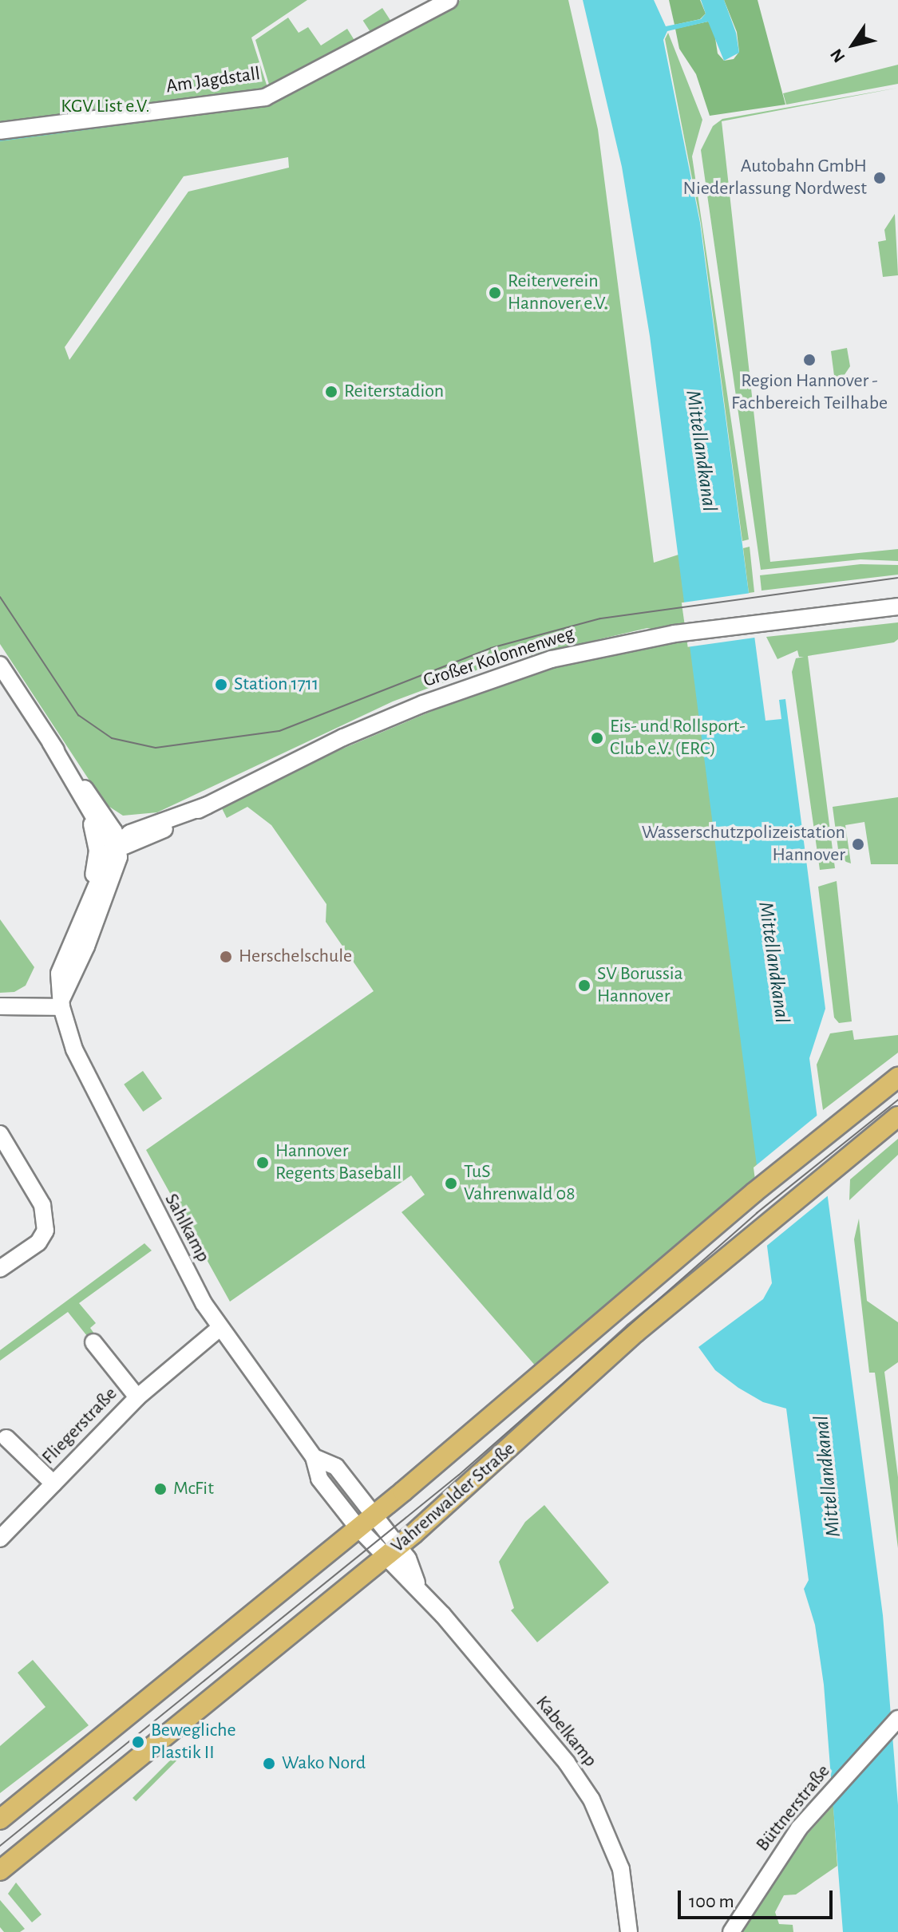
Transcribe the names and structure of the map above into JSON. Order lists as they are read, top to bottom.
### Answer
{
  "streets": {
    "main road": ["Vahrenwalder Straße"],
    "street": [
      "Am Jagdstall",
      "Großer Kolonnenweg",
      "Sahlkamp",
      "Fliegerstraße",
      "Kabelkamp",
      "Büttnerstraße"
    ]
  },
  "crossings": [
    ["Großer Kolonnenweg", "Sahlkamp"],
    ["Sahlkamp", "Fliegerstraße"],
    ["Sahlkamp", "Vahrenwalder Straße"],
    ["Sahlkamp", "Kabelkamp"],
    ["Vahrenwalder Straße", "Kabelkamp"]
  ],
  "water": ["Mittellandkanal"],
  "parks": ["KGV List e.V."],
  "places": [
    "Autobahn GmbH Niederlassung Nordwest",
    "Reiterverein Hannover e.V.",
    "Region Hannover - Fachbereich Teilhabe",
    "Reiterstadion",
    "Station 1711",
    "Eis- und Rollsport- Club e.V. (ERC)",
    "Wasserschutzpolizeistation Hannover",
    "Herschelschule",
    "SV Borussia Hannover",
    "Hannover Regents Baseball",
    "TuS Vahrenwald 08",
    "McFit",
    "Bewegliche Plastik II",
    "Wako Nord"
  ],
  "scale_bar": "100 m",
  "north": "bottom left"
}
